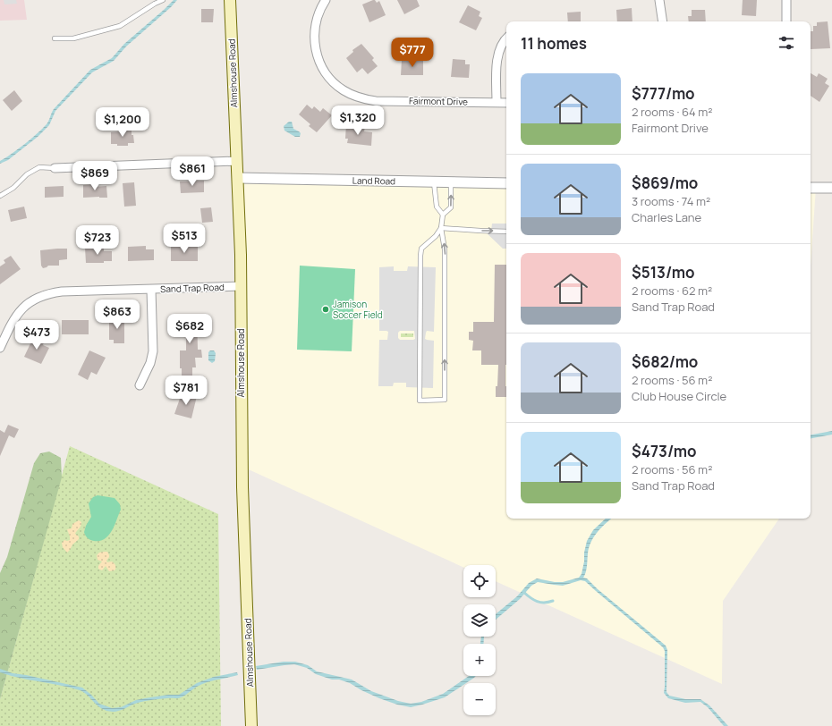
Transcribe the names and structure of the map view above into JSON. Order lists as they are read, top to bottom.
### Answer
{
  "streets": {
    "main road": ["Almshouse Road"],
    "street": ["Fairmont Drive", "Land Road", "Sand Trap Road"]
  },
  "crossings": [
    ["Almshouse Road", "Land Road"],
    ["Almshouse Road", "Sand Trap Road"]
  ],
  "places": ["Jamison Soccer Field"],
  "page": {
    "heading": "11 homes",
    "price": [
      "$777",
      "$1,320",
      "$1,200",
      "$861",
      "$869",
      "$513",
      "$723",
      "$863",
      "$682",
      "$473",
      "$781"
    ],
    "list": [
      {
        "name": "$777/mo",
        "note": "2 rooms · 64 m² · Fairmont Drive"
      },
      {
        "name": "$869/mo",
        "note": "3 rooms · 74 m² · Charles Lane"
      },
      {
        "name": "$513/mo",
        "note": "2 rooms · 62 m² · Sand Trap Road"
      },
      {
        "name": "$682/mo",
        "note": "2 rooms · 56 m² · Club House Circle"
      },
      {
        "name": "$473/mo",
        "note": "2 rooms · 56 m² · Sand Trap Road"
      }
    ],
    "map_buttons": ["+", "−"]
  }
}
